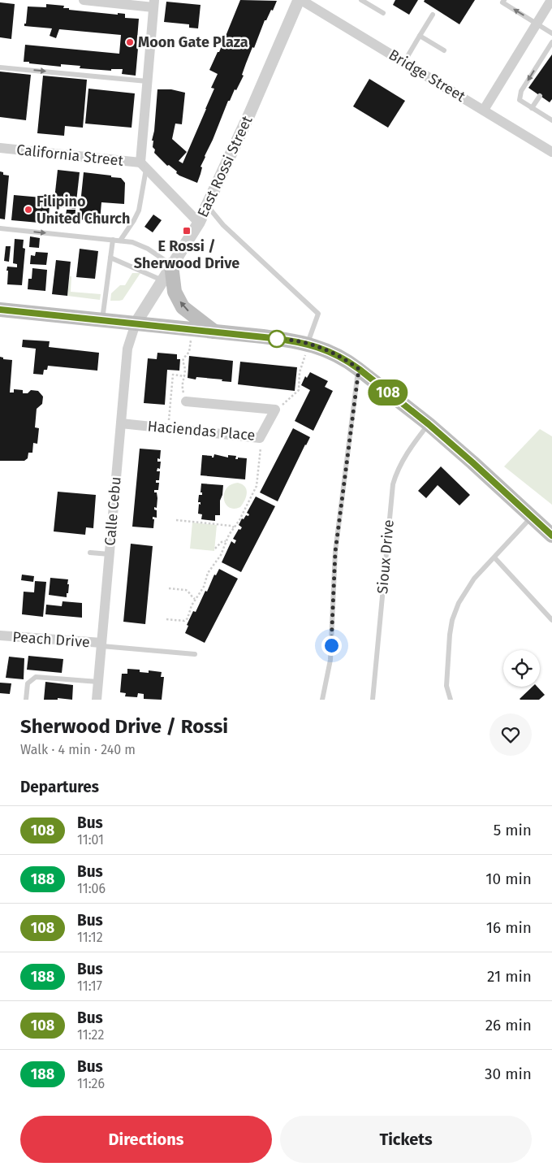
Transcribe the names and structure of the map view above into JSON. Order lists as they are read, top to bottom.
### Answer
{
  "streets": {
    "street": [
      "Bridge Street",
      "California Street",
      "East Rossi Street",
      "Haciendas Place",
      "Calle Cebu",
      "Peach Drive"
    ],
    "lane": ["Sioux Drive"]
  },
  "crossings": [
    ["Bridge Street", "East Rossi Street"],
    ["East Rossi Street", "Calle Cebu"],
    ["Haciendas Place", "Calle Cebu"],
    ["Calle Cebu", "Peach Drive"]
  ],
  "places": {
    "other": ["Moon Gate Plaza", "Filipino United Church"],
    "transit": ["E Rossi / Sherwood Drive"]
  },
  "lines": ["bus line 108"],
  "page": {
    "on_map": "108",
    "heading": [
      ["Sherwood Drive / Rossi", "Walk · 4 min · 240 m"],
      "Departures"
    ],
    "list": [
      {
        "mark": "108",
        "name": "Bus",
        "note": "11:01",
        "value": "5 min"
      },
      {
        "mark": "188",
        "name": "Bus",
        "note": "11:06",
        "value": "10 min"
      },
      {
        "mark": "108",
        "name": "Bus",
        "note": "11:12",
        "value": "16 min"
      },
      {
        "mark": "188",
        "name": "Bus",
        "note": "11:17",
        "value": "21 min"
      },
      {
        "mark": "108",
        "name": "Bus",
        "note": "11:22",
        "value": "26 min"
      },
      {
        "mark": "188",
        "name": "Bus",
        "note": "11:26",
        "value": "30 min"
      }
    ],
    "buttons": ["Directions", "Tickets"]
  }
}
